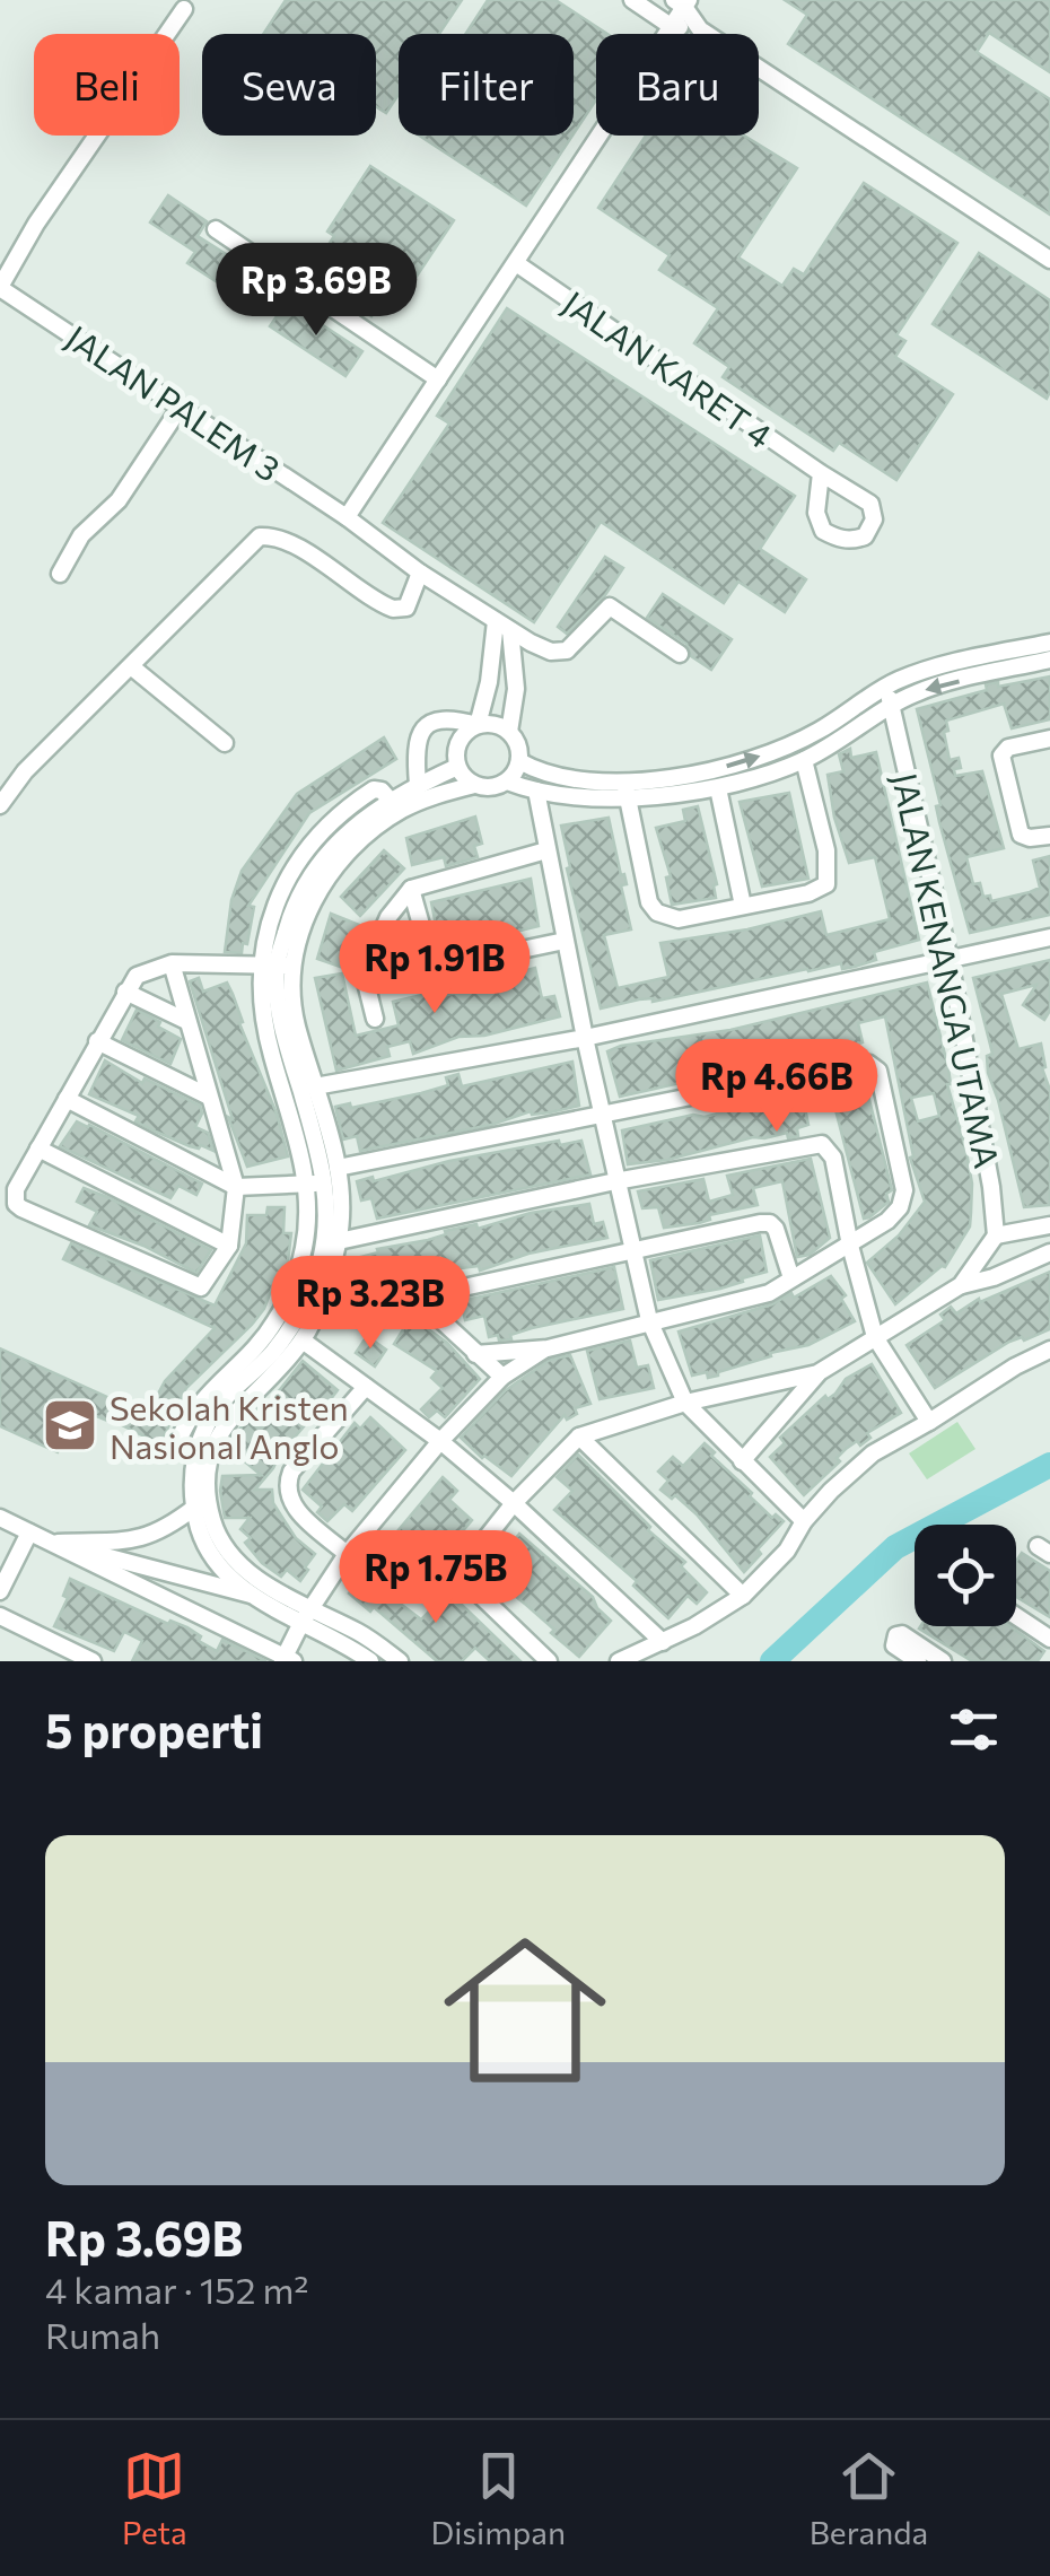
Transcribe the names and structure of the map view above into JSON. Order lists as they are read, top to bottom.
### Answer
{
  "streets": {
    "street": ["JALAN KARET 4", "JALAN PALEM 3", "JALAN KENANGA UTAMA"]
  },
  "places": {
    "school or university": ["Sekolah Kristen Nasional Anglo"]
  },
  "page": {
    "chip": [
      "Beli",
      "Sewa",
      "Filter",
      "Baru"
    ],
    "price": [
      "Rp 3.69B",
      "Rp 1.91B",
      "Rp 4.66B",
      "Rp 3.23B",
      "Rp 1.75B"
    ],
    "heading": "5 properti",
    "list": [
      {
        "name": "Rp 3.69B",
        "note": "4 kamar · 152 m² · Rumah"
      }
    ],
    "tabs": ["Peta", "Disimpan", "Beranda"]
  }
}
